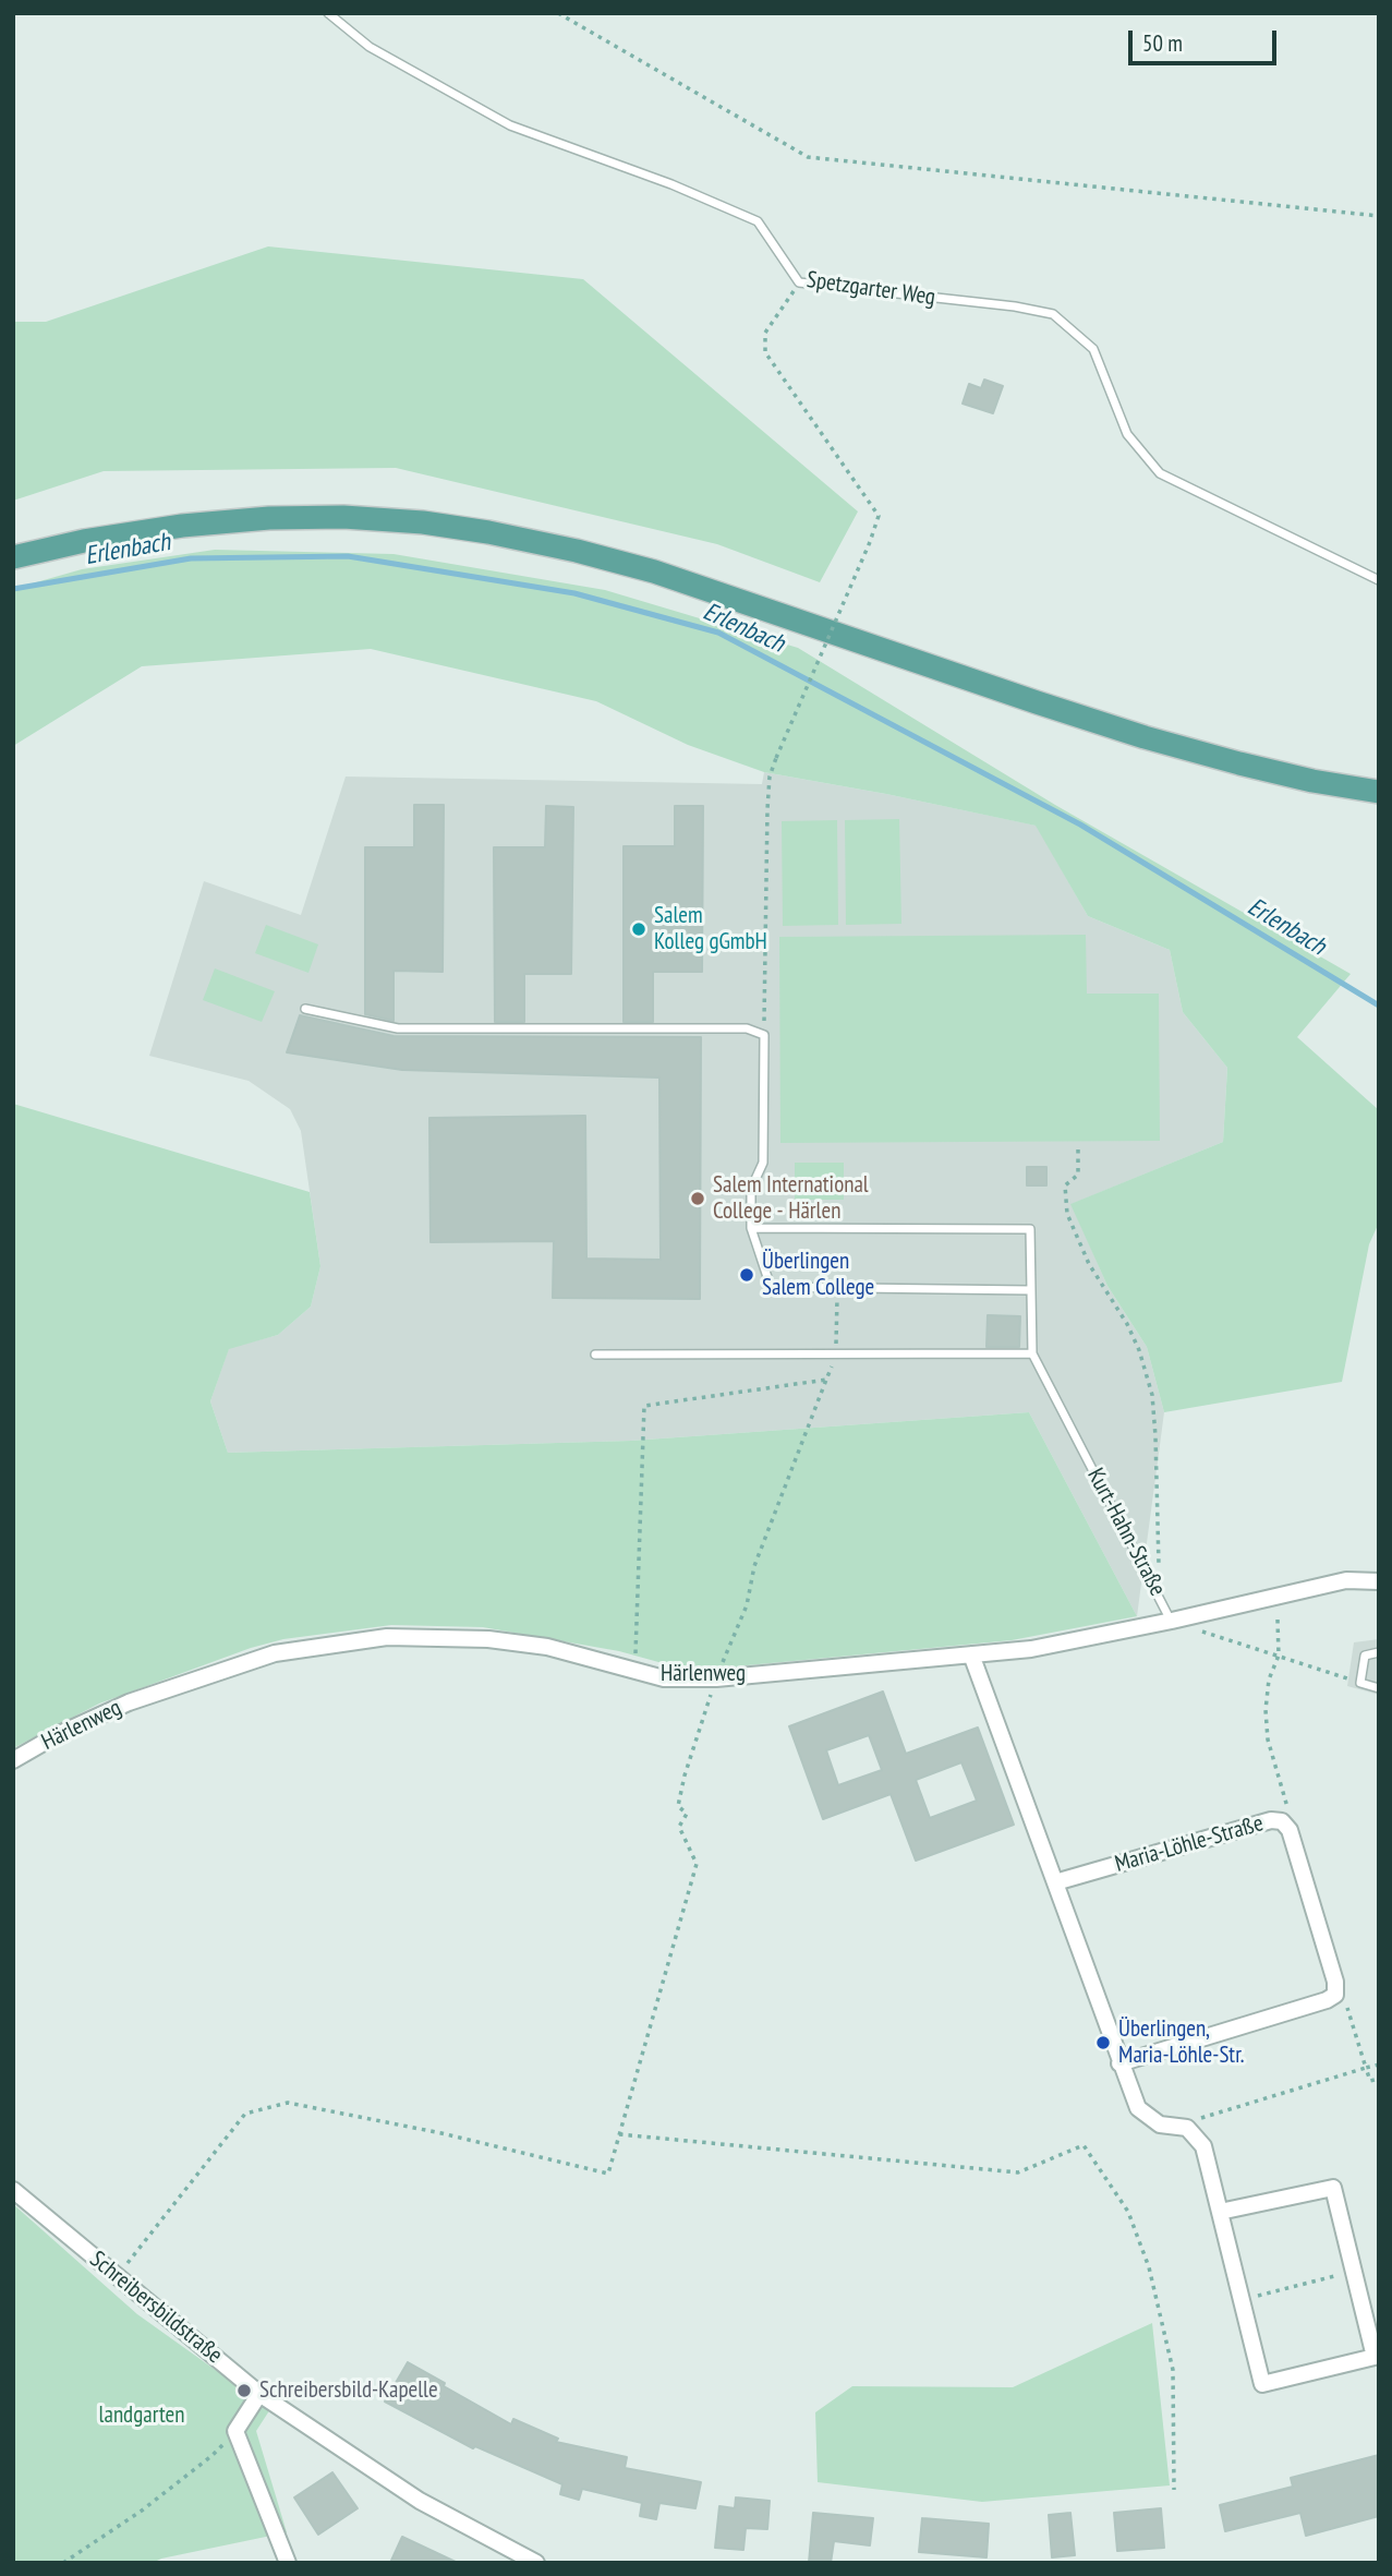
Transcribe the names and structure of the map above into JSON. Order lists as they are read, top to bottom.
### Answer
{
  "streets": {
    "street": [
      "Kurt-Hahn-Straße",
      "Härlenweg",
      "Maria-Löhle-Straße",
      "Schreibersbildstraße"
    ],
    "lane": ["Spetzgarter Weg"]
  },
  "crossings": [
    ["Kurt-Hahn-Straße", "Härlenweg"]
  ],
  "water": ["Erlenbach"],
  "parks": ["landgarten"],
  "places": [
    "Salem Kolleg gGmbH",
    "Salem International College - Härlen",
    "Überlingen Salem College",
    "Überlingen, Maria-Löhle-Str.",
    "Schreibersbild-Kapelle"
  ],
  "scale_bar": "50 m"
}
